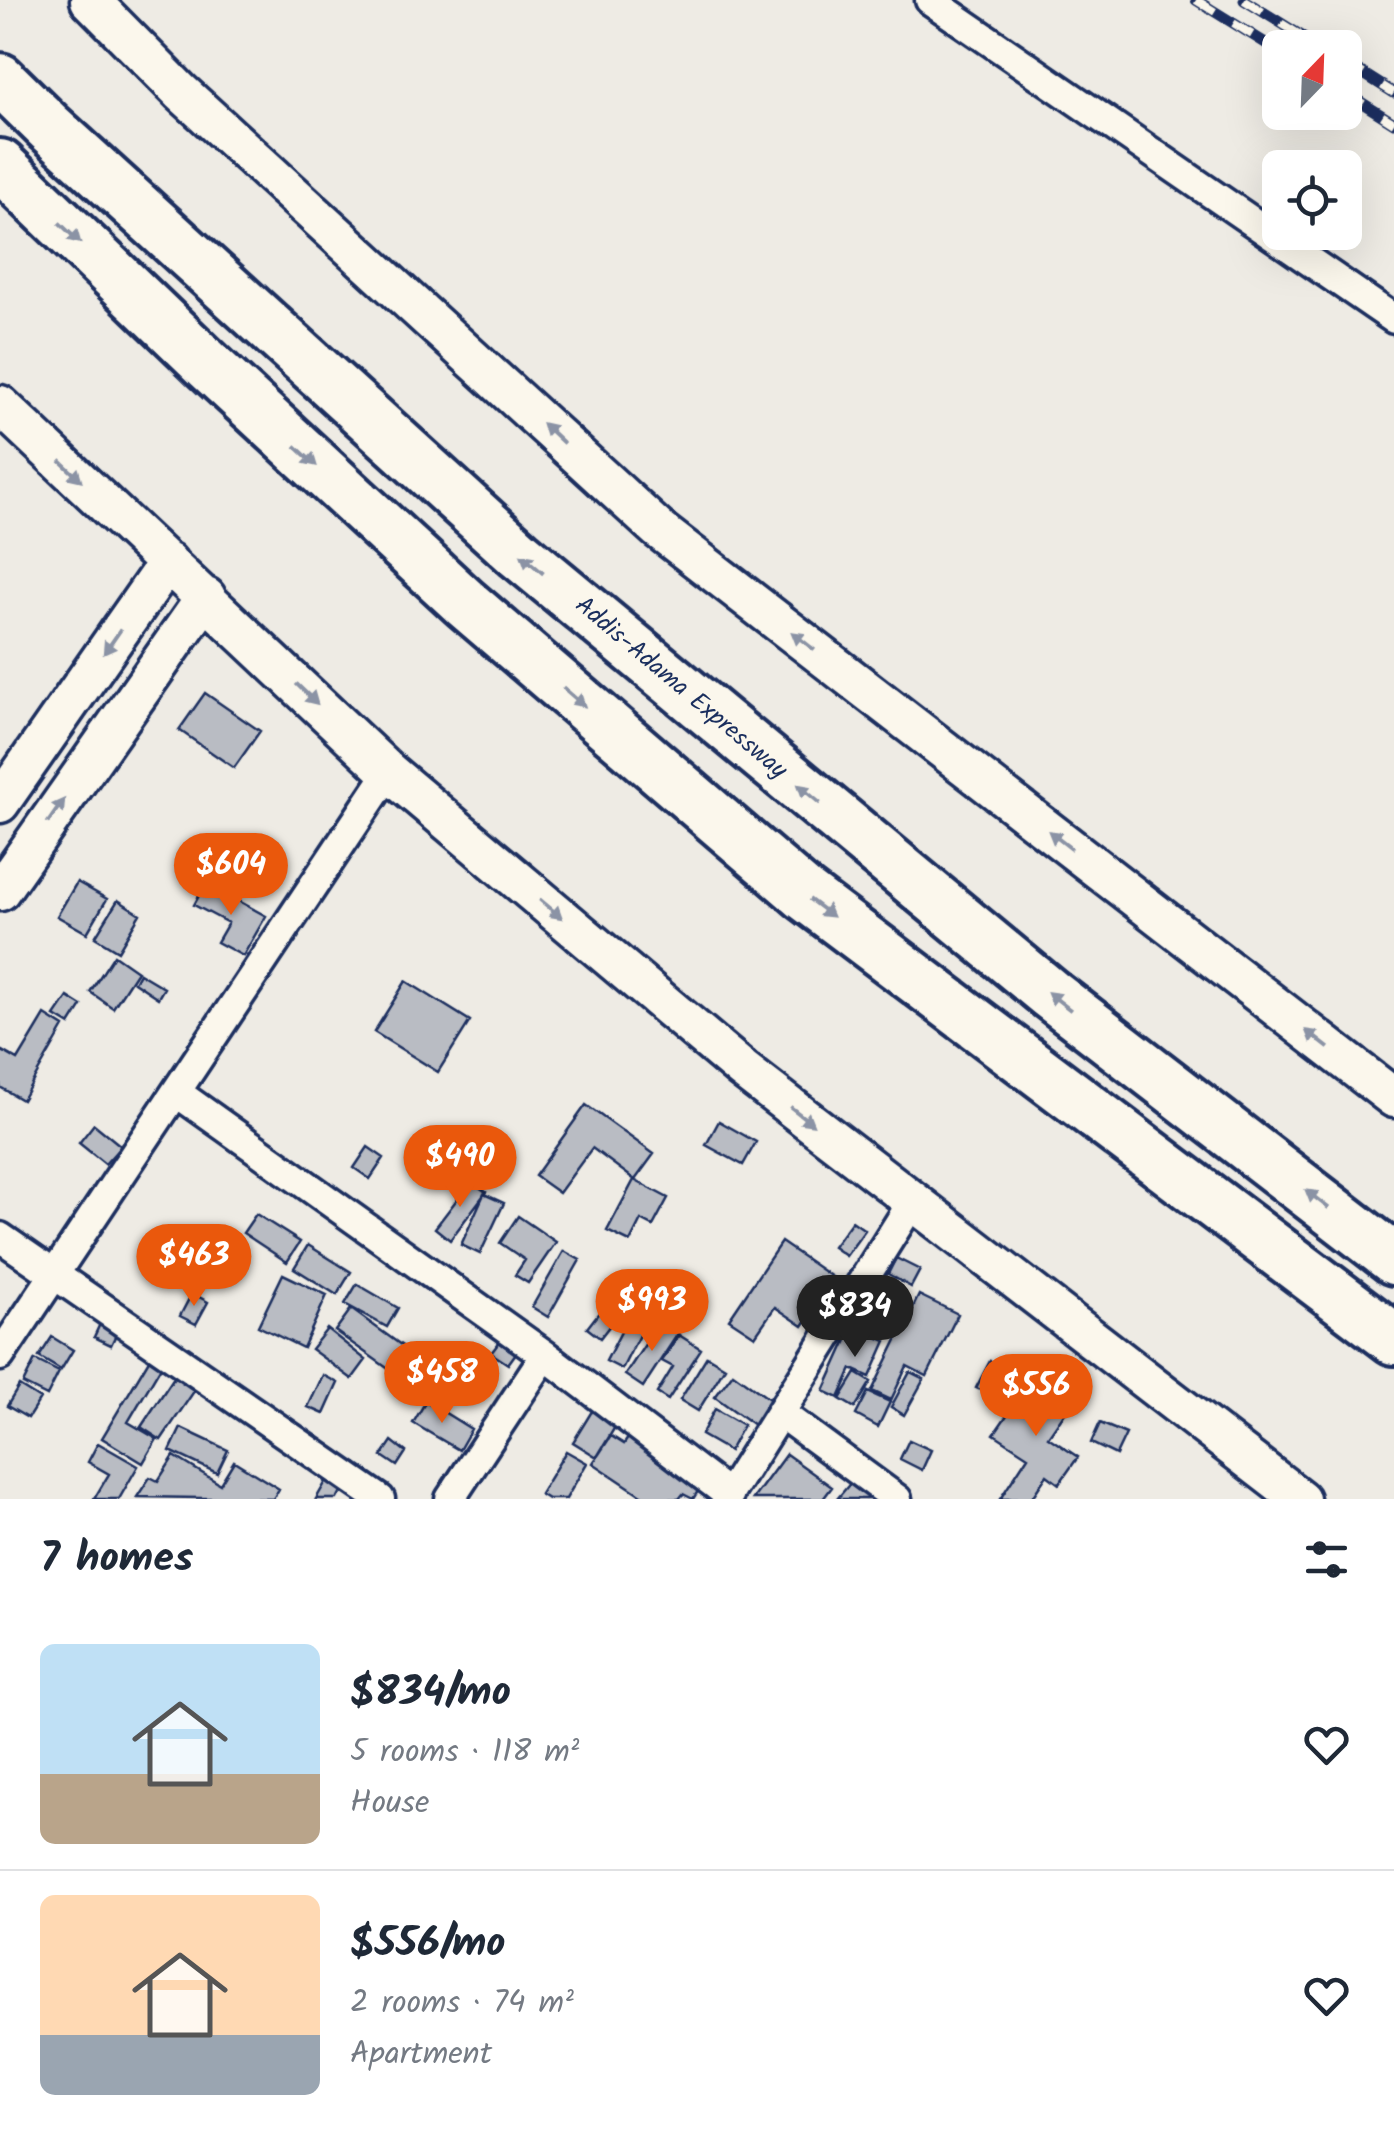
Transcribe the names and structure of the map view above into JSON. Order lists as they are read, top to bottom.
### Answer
{
  "streets": {
    "highway": ["Addis-Adama Expressway"]
  },
  "north": "top right",
  "page": {
    "price": [
      "$604",
      "$490",
      "$463",
      "$993",
      "$834",
      "$458",
      "$556"
    ],
    "heading": "7 homes",
    "list": [
      {
        "name": "$834/mo",
        "note": "5 rooms · 118 m² · House"
      },
      {
        "name": "$556/mo",
        "note": "2 rooms · 74 m² · Apartment"
      }
    ]
  }
}
